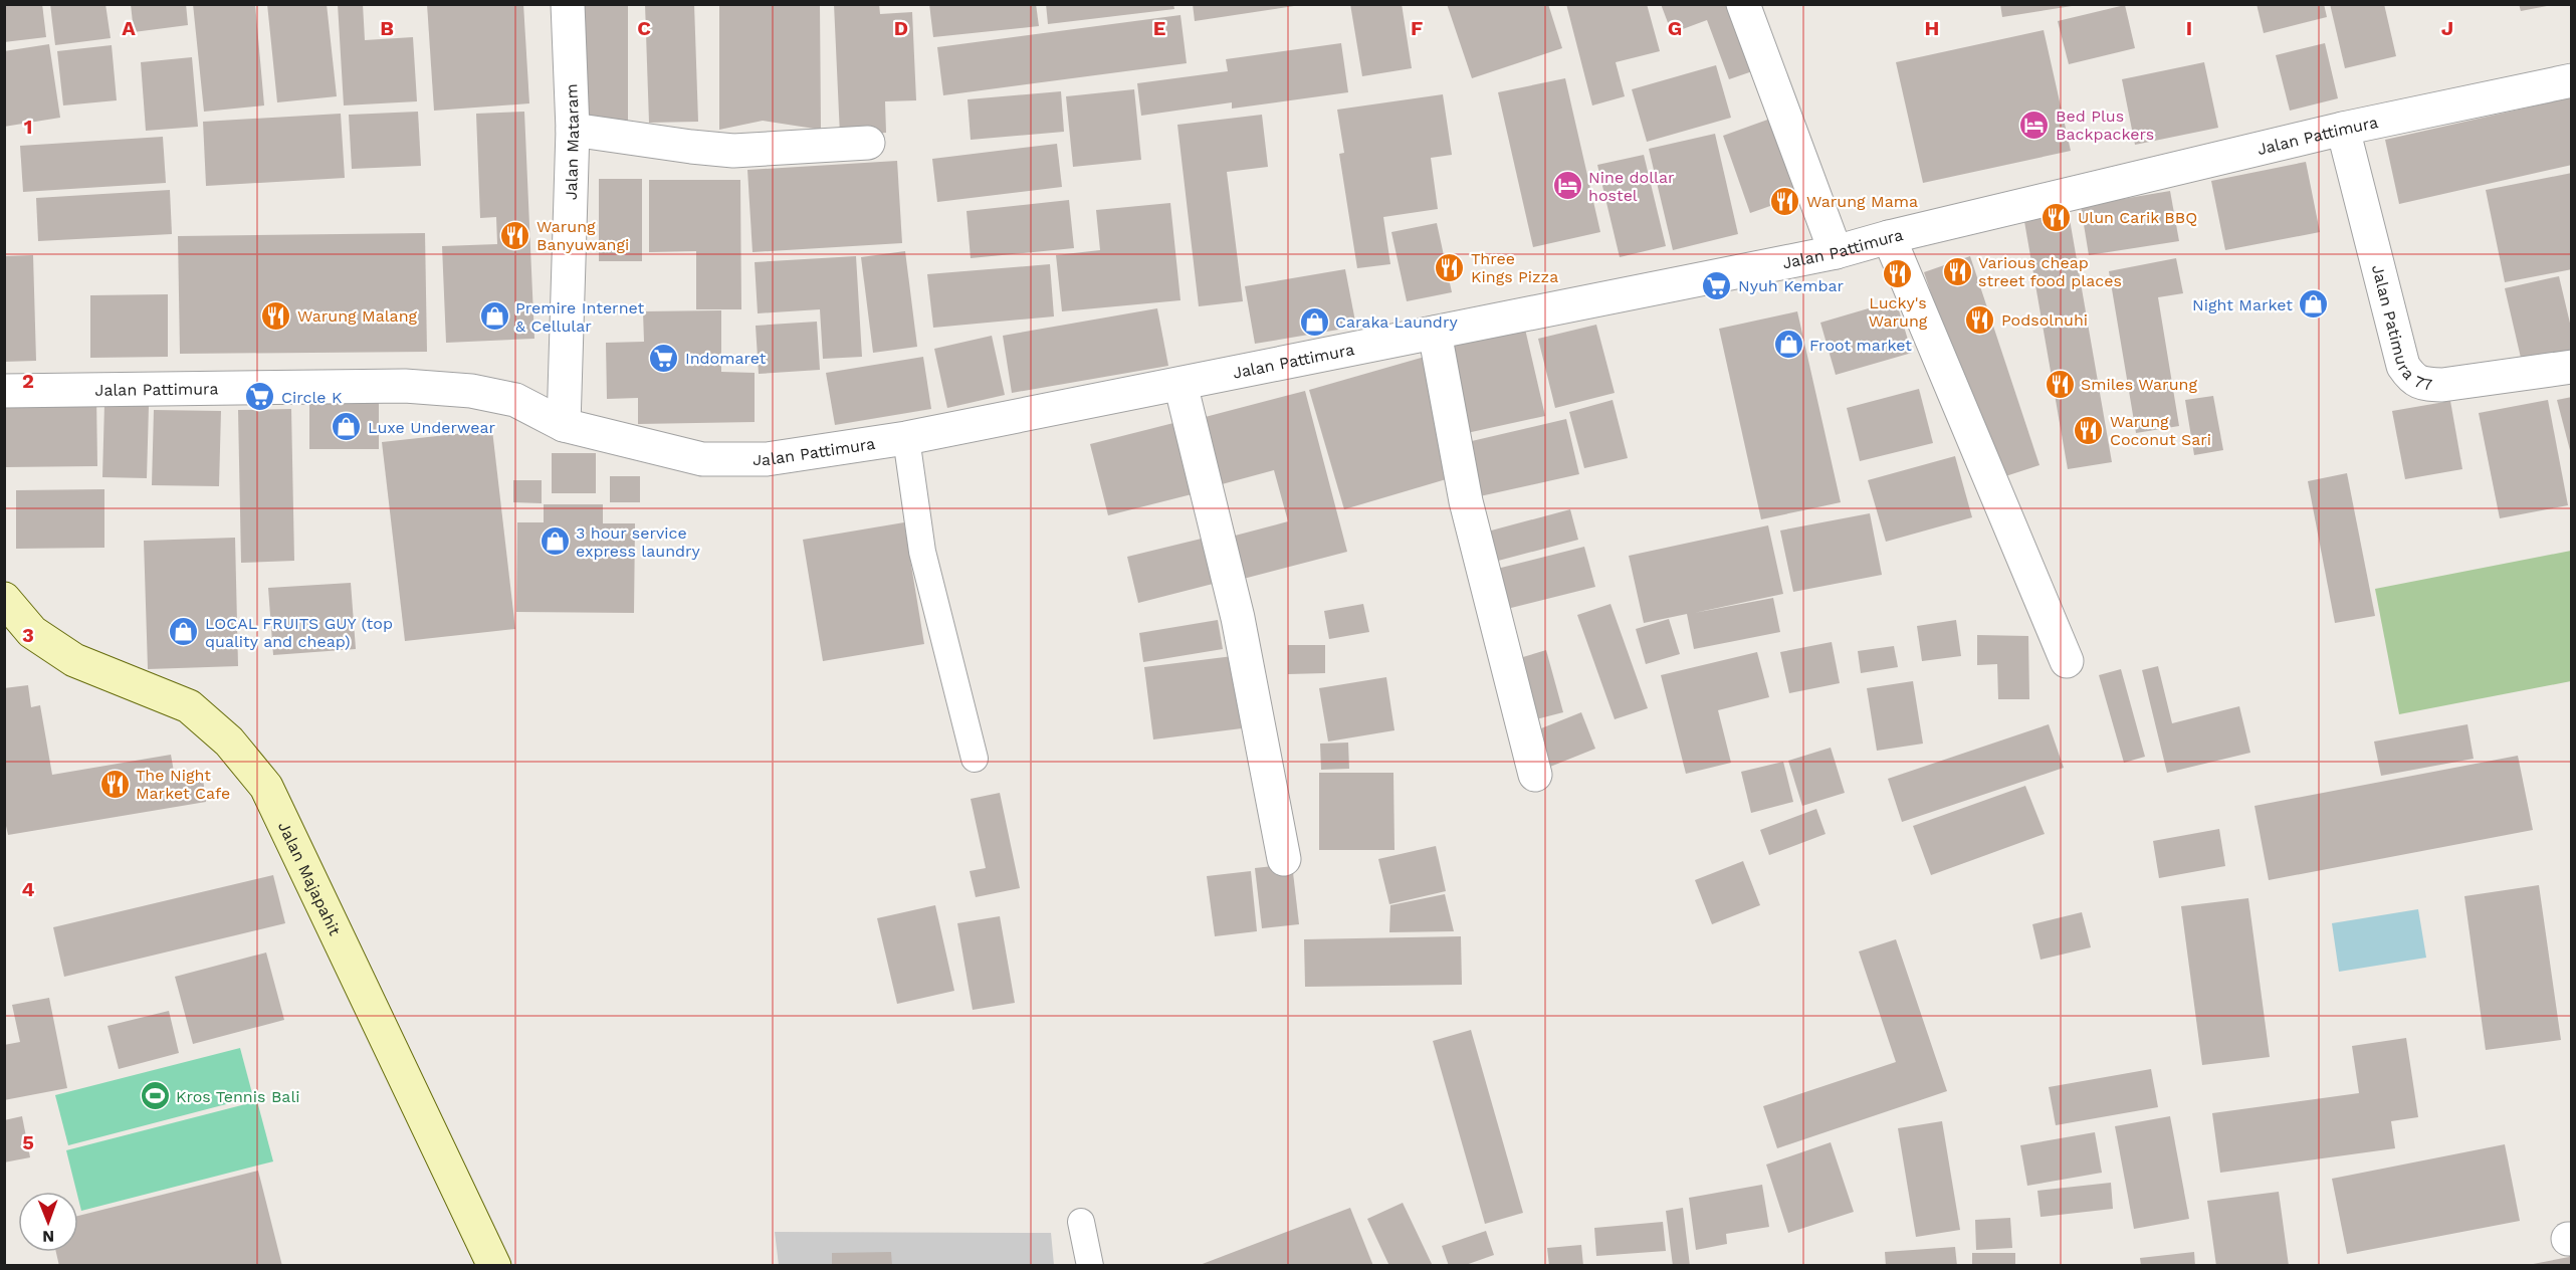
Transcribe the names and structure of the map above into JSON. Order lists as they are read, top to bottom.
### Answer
{
  "streets": {
    "street": [
      "Jalan Pattimura",
      "Jalan Mataram",
      "Jalan Patimura 77",
      "Jalan Majapahit"
    ]
  },
  "crossings": [
    ["Jalan Pattimura", "Jalan Mataram"],
    ["Jalan Pattimura", "Jalan Patimura 77"]
  ],
  "places": {
    "hotel": ["Bed Plus Backpackers", "Nine dollar hostel"],
    "restaurant": [
      "Warung Mama",
      "Ulun Carik BBQ",
      "Warung Banyuwangi",
      "Three Kings Pizza",
      "Various cheap street food places",
      "Lucky's Warung",
      "Warung Malang",
      "Podsolnuhi",
      "Smiles Warung",
      "Warung Coconut Sari",
      "The Night Market Cafe"
    ],
    "supermarket": ["Nyuh Kembar", "Indomaret", "Circle K"],
    "shop": [
      "Night Market",
      "Premire Internet & Cellular",
      "Caraka Laundry",
      "Froot market",
      "Luxe Underwear",
      "3 hour service express laundry",
      "LOCAL FRUITS GUY (top quality and cheap)"
    ],
    "sports": ["Kros Tennis Bali"]
  },
  "north": "bottom",
  "grid": {
    "columns": [
      "A",
      "B",
      "C",
      "D",
      "E",
      "F",
      "G",
      "H",
      "I",
      "J"
    ],
    "rows": [
      "1",
      "2",
      "3",
      "4",
      "5"
    ]
  }
}
